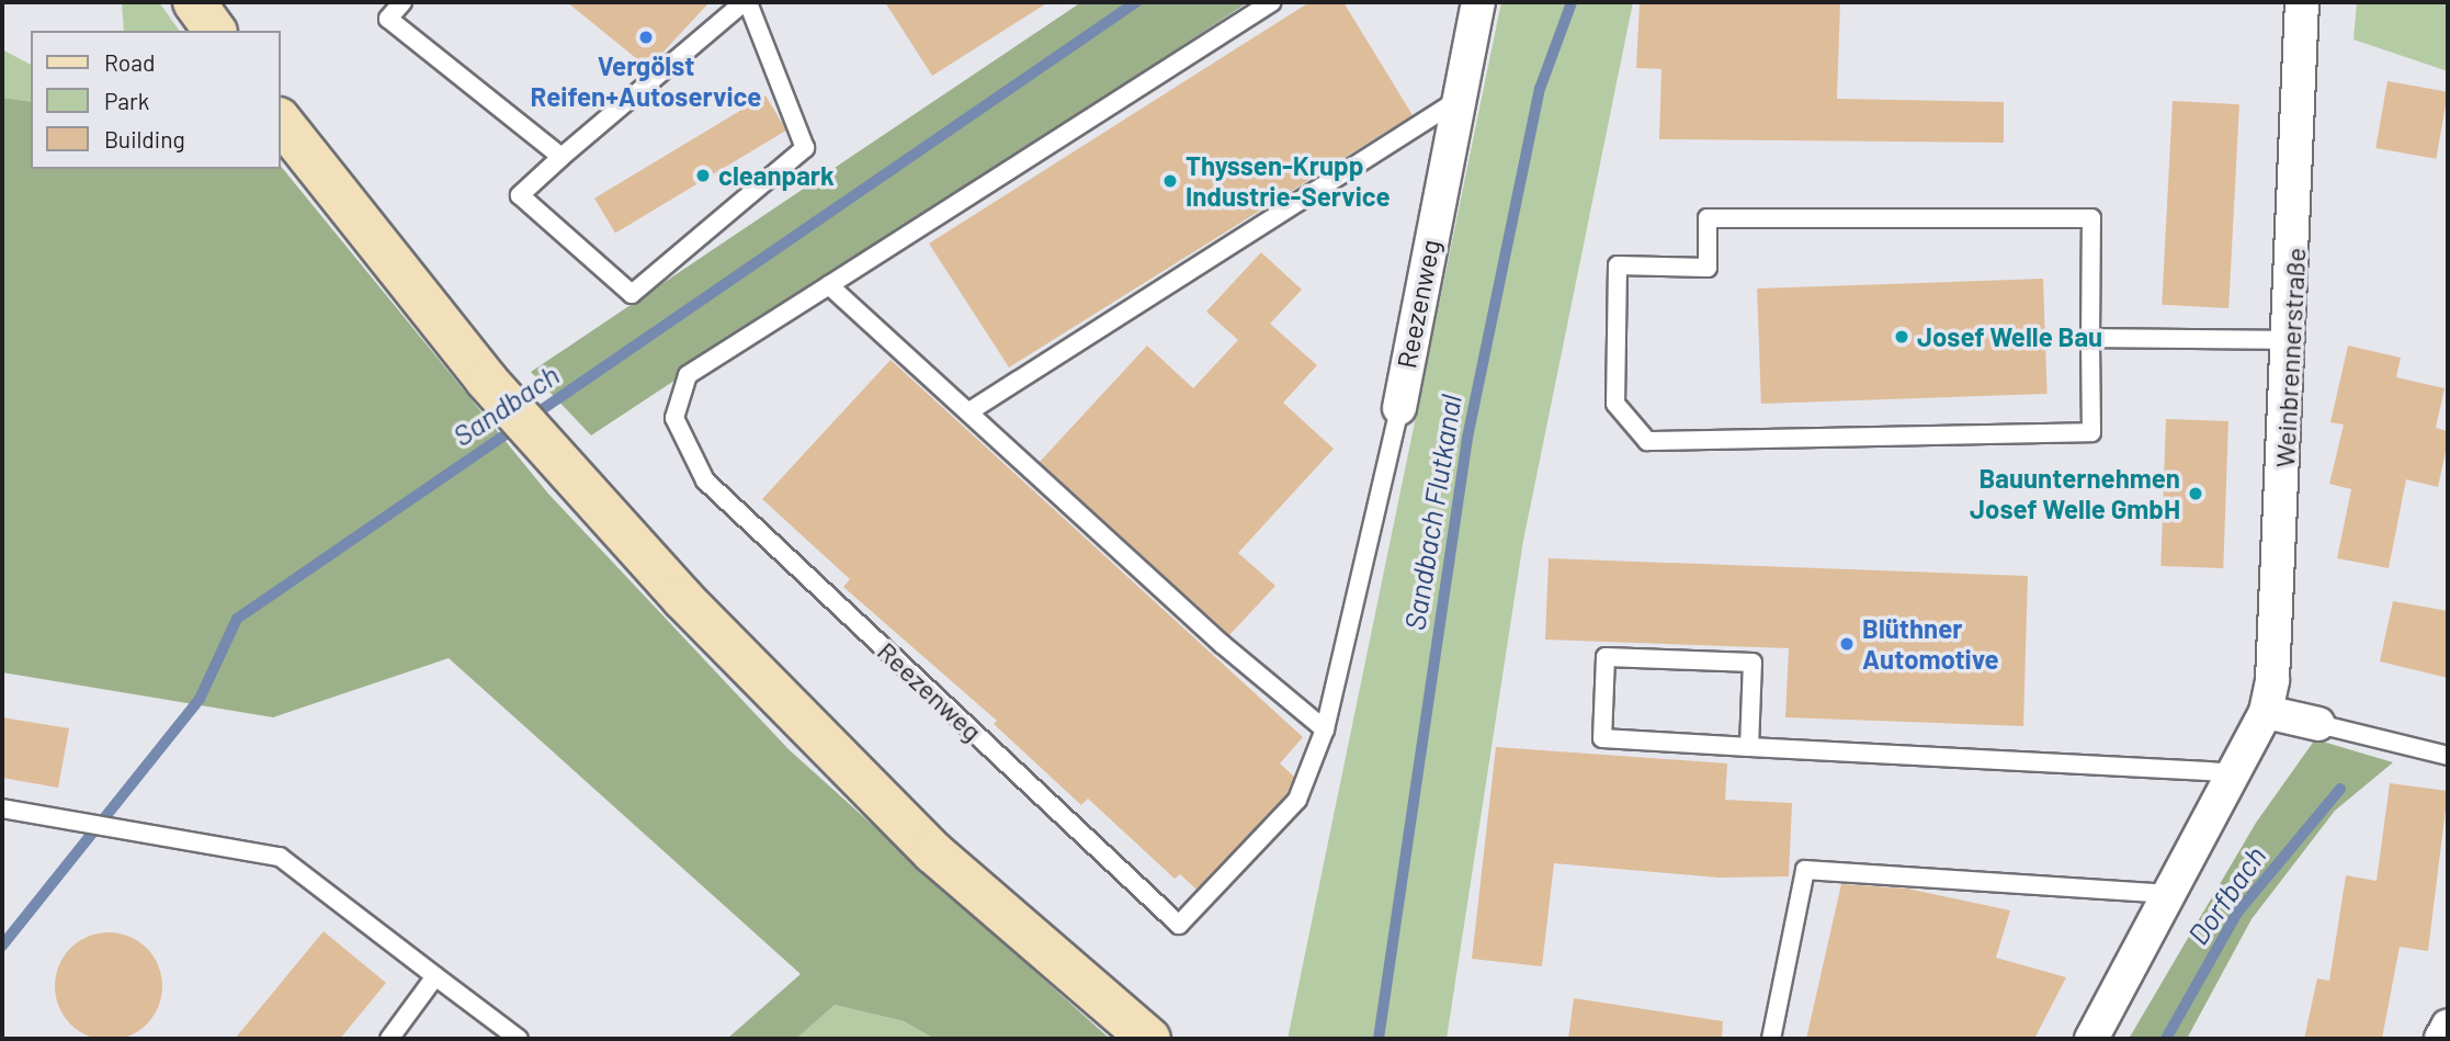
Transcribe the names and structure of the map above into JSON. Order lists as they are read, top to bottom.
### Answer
{
  "streets": {
    "street": ["Reezenweg", "Weinbrennerstraße"]
  },
  "water": ["Sandbach", "Sandbach Flutkanal", "Dorfbach"],
  "places": [
    "Vergölst Reifen+Autoservice",
    "cleanpark",
    "Thyssen-Krupp Industrie-Service",
    "Josef Welle Bau",
    "Bauunternehmen Josef Welle GmbH",
    "Blüthner Automotive"
  ],
  "legend": ["Road", "Park", "Building"]
}
